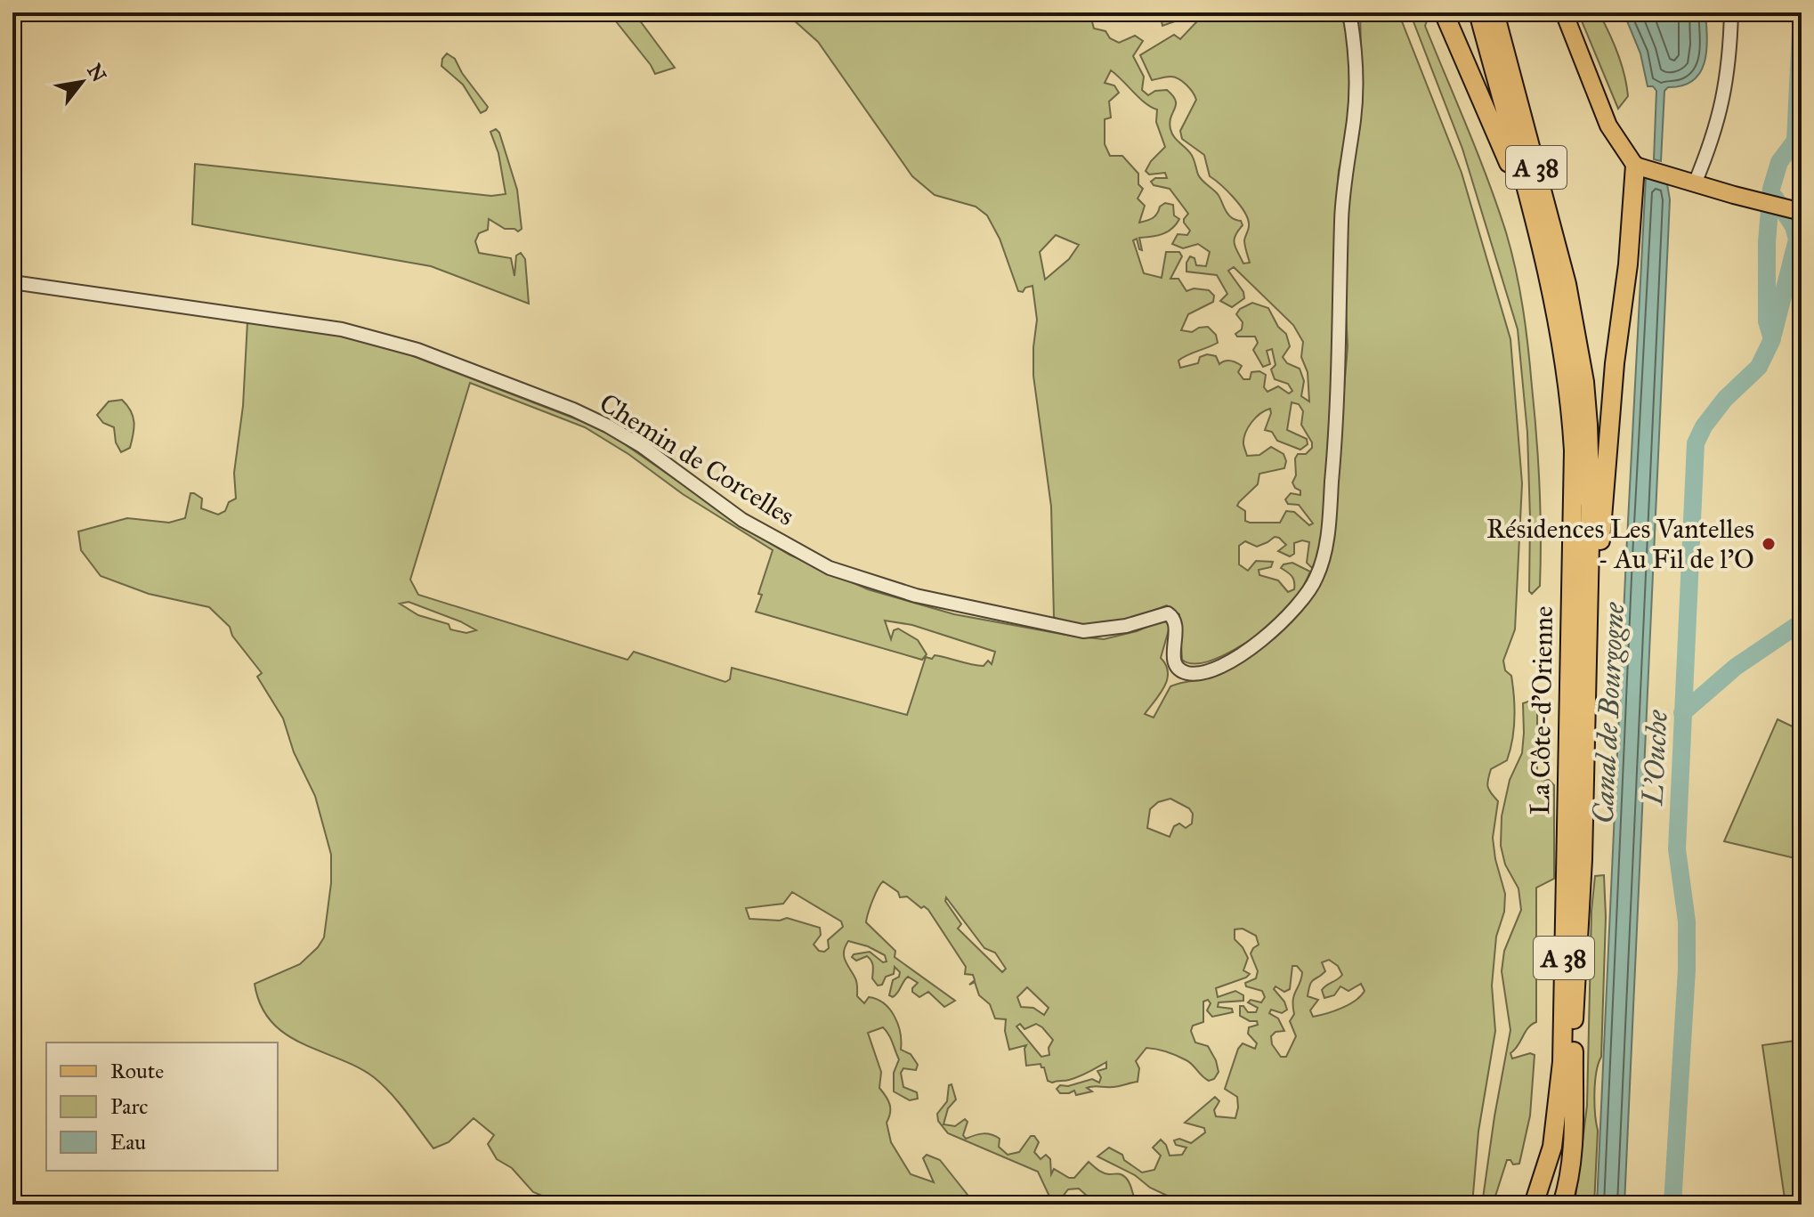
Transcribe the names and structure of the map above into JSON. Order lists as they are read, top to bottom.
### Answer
{
  "streets": {
    "highway": ["A 38", "La Côte-d'Orienne"],
    "street": ["Chemin de Corcelles"]
  },
  "water": ["Canal de Bourgogne", "L'Ouche"],
  "places": ["Résidences Les Vantelles - Au Fil de l'O"],
  "legend": ["Route", "Parc", "Eau"],
  "north": "top right"
}
